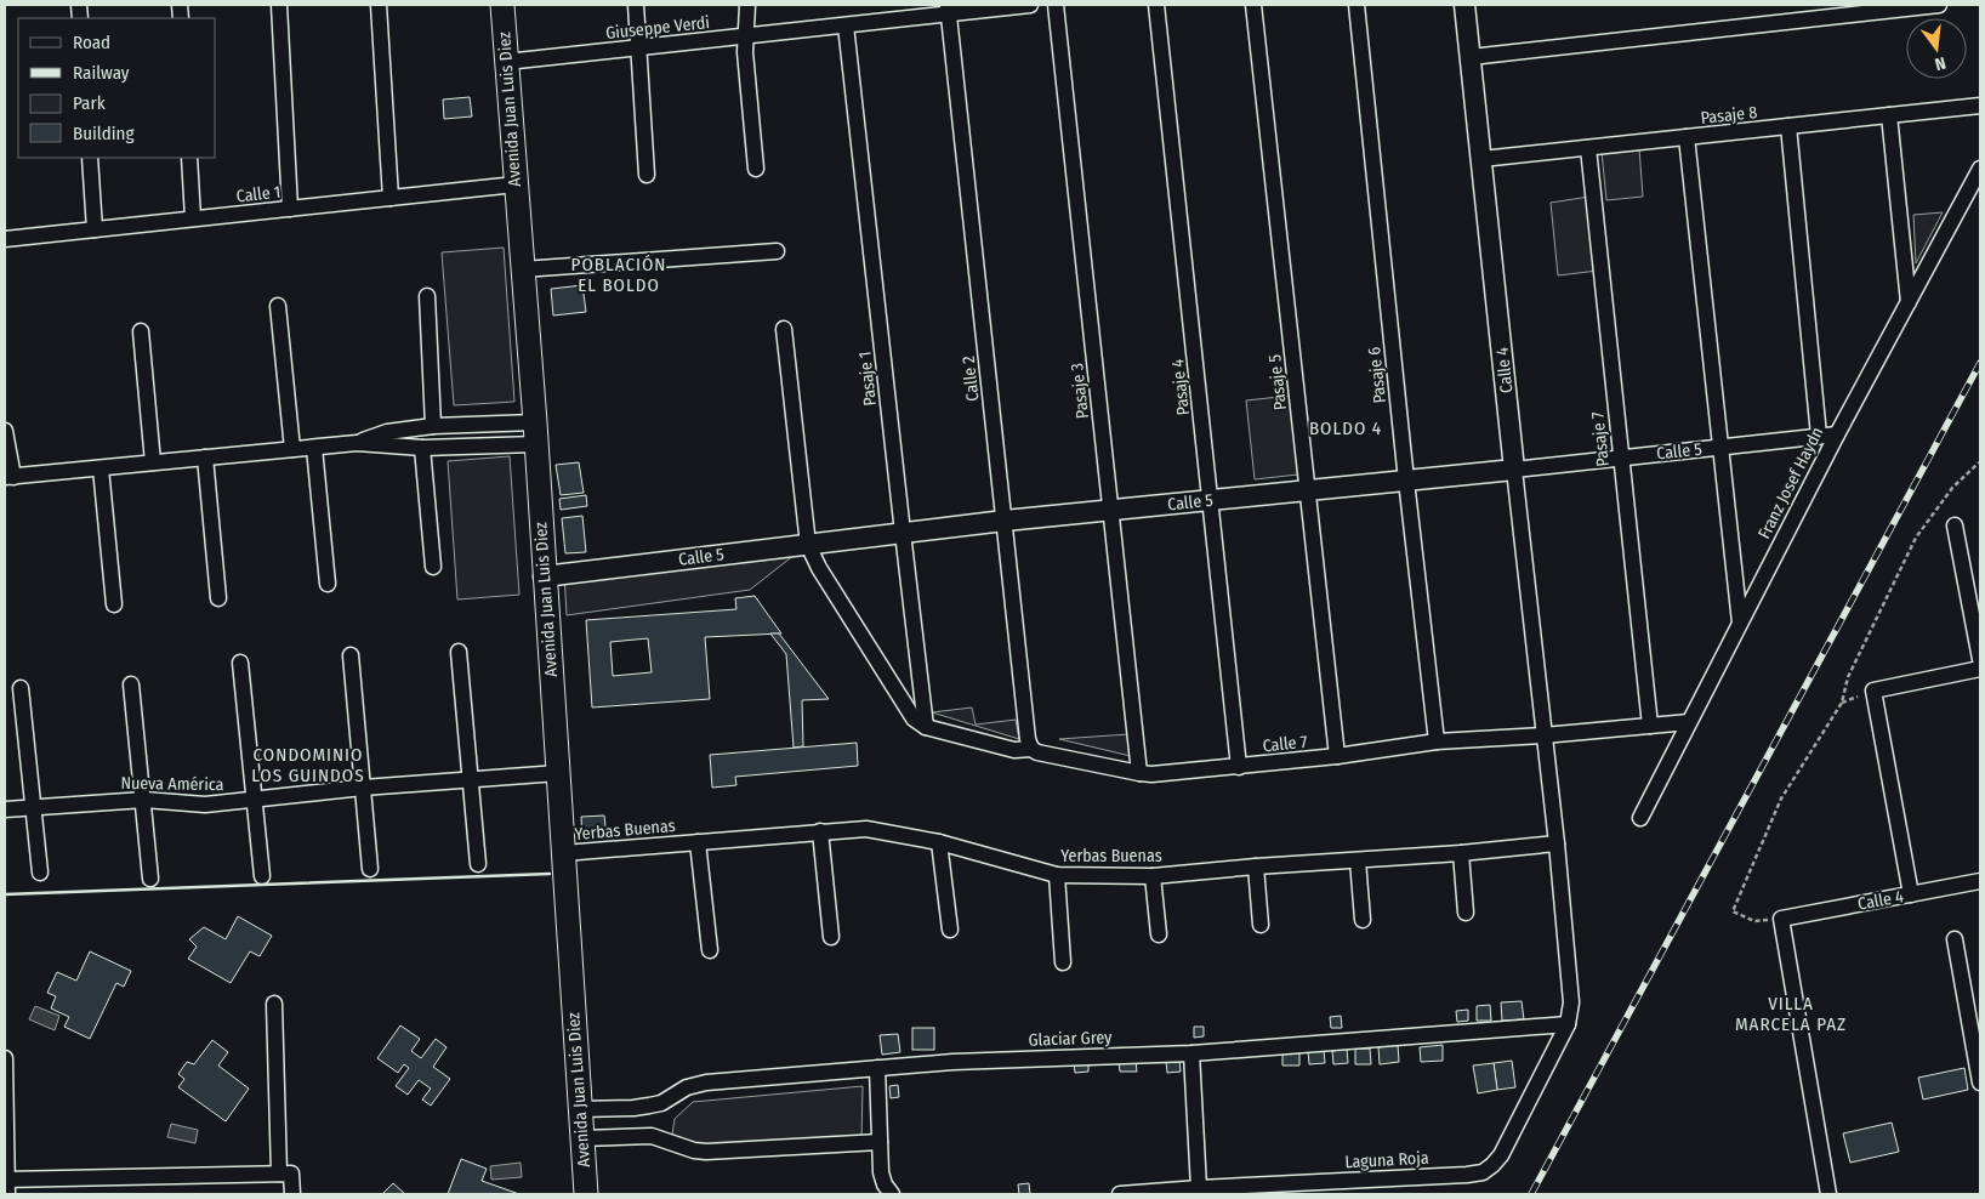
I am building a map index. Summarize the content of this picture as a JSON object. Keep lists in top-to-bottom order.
{
  "streets": {
    "main road": ["Avenida Juan Luis Diez"],
    "street": [
      "Giuseppe Verdi",
      "Pasaje 8",
      "Calle 1",
      "Calle 4",
      "Pasaje 6",
      "Pasaje 1",
      "Calle 2",
      "Pasaje 5",
      "Pasaje 4",
      "Pasaje 3",
      "Pasaje 7",
      "Calle 5",
      "Franz Josef Haydn",
      "Calle 7",
      "Nueva América",
      "Yerbas Buenas",
      "Glaciar Grey",
      "Laguna Roja"
    ]
  },
  "crossings": [
    ["Giuseppe Verdi", "Avenida Juan Luis Diez"],
    ["Giuseppe Verdi", "Pasaje 1"],
    ["Giuseppe Verdi", "Calle 2"],
    ["Avenida Juan Luis Diez", "Calle 1"],
    ["Avenida Juan Luis Diez", "Calle 5"],
    ["Avenida Juan Luis Diez", "Nueva América"],
    ["Avenida Juan Luis Diez", "Yerbas Buenas"],
    ["Avenida Juan Luis Diez", "Glaciar Grey"],
    ["Pasaje 8", "Calle 4"],
    ["Pasaje 8", "Pasaje 7"],
    ["Calle 4", "Calle 5"],
    ["Calle 4", "Calle 7"],
    ["Calle 4", "Yerbas Buenas"],
    ["Calle 4", "Glaciar Grey"],
    ["Calle 4", "Laguna Roja"],
    ["Pasaje 6", "Calle 5"],
    ["Pasaje 6", "Calle 7"],
    ["Pasaje 1", "Calle 5"],
    ["Pasaje 1", "Calle 7"],
    ["Calle 2", "Calle 5"],
    ["Calle 2", "Calle 7"],
    ["Pasaje 5", "Calle 5"],
    ["Pasaje 5", "Calle 7"],
    ["Pasaje 4", "Calle 5"],
    ["Pasaje 4", "Calle 7"],
    ["Pasaje 3", "Calle 5"],
    ["Pasaje 3", "Calle 7"],
    ["Pasaje 7", "Calle 5"],
    ["Pasaje 7", "Calle 7"],
    ["Calle 5", "Franz Josef Haydn"],
    ["Franz Josef Haydn", "Calle 7"],
    ["Glaciar Grey", "Laguna Roja"]
  ],
  "districts": [
    "POBLACIÓN EL BOLDO",
    "BOLDO 4",
    "CONDOMINIO LOS GUINDOS",
    "VILLA MARCELA PAZ"
  ],
  "legend": [
    "Road",
    "Railway",
    "Park",
    "Building"
  ],
  "north": "bottom"
}
